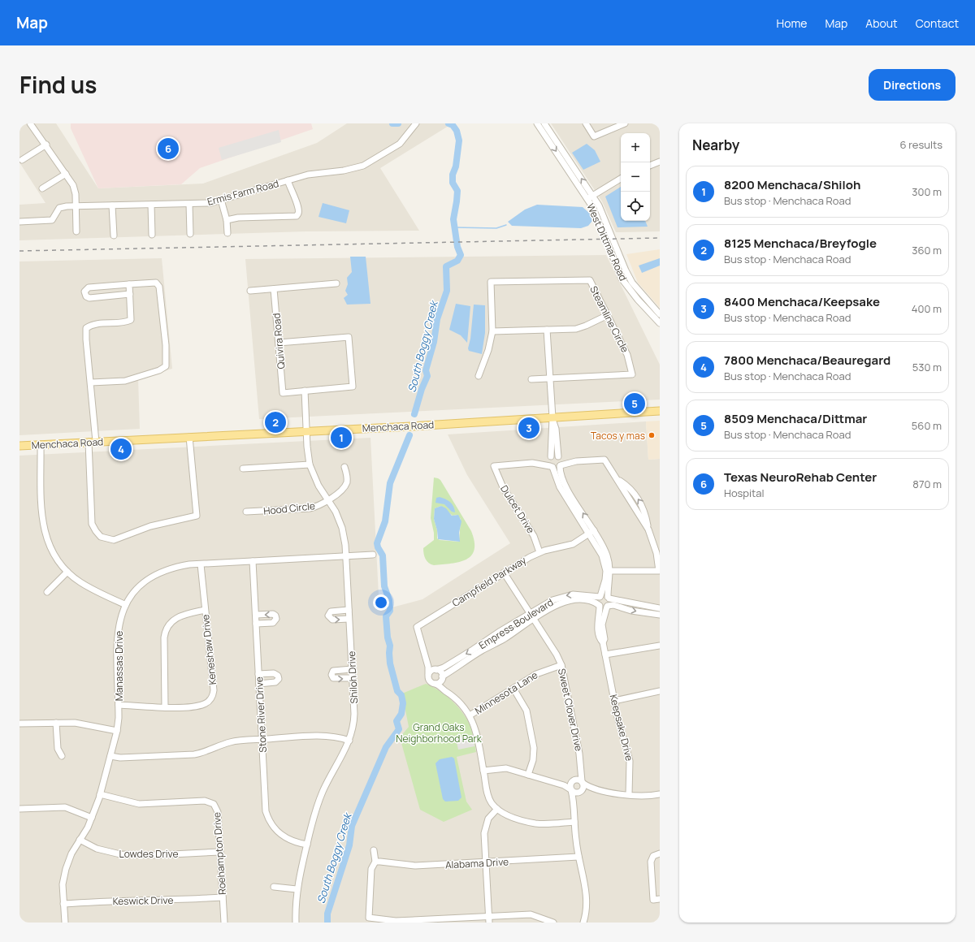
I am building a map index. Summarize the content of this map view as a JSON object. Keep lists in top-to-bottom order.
{
  "streets": {
    "main road": ["Menchaca Road"],
    "street": [
      "Ermis Farm Road",
      "West Dittmar Road",
      "Steamline Circle",
      "Quivira Road",
      "Hood Circle",
      "Dulcet Drive",
      "Campfield Parkway",
      "Empress Boulevard",
      "Keneshaw Drive",
      "Manassas Drive",
      "Shiloh Drive",
      "Minnesota Lane",
      "Sweet Clover Drive",
      "Stone River Drive",
      "Keepsake Drive",
      "Lowdes Drive",
      "Roehampton Drive",
      "Alabama Drive",
      "Keswick Drive"
    ]
  },
  "crossings": [
    ["Quivira Road", "Shiloh Drive"],
    ["Menchaca Road", "Shiloh Drive"],
    ["Hood Circle", "Shiloh Drive"],
    ["Dulcet Drive", "Campfield Parkway"],
    ["Campfield Parkway", "Empress Boulevard"],
    ["Campfield Parkway", "Sweet Clover Drive"],
    ["Empress Boulevard", "Sweet Clover Drive"],
    ["Empress Boulevard", "Keepsake Drive"],
    ["Keneshaw Drive", "Manassas Drive"],
    ["Manassas Drive", "Shiloh Drive"],
    ["Manassas Drive", "Stone River Drive"],
    ["Manassas Drive", "Lowdes Drive"],
    ["Manassas Drive", "Roehampton Drive"],
    ["Manassas Drive", "Keswick Drive"],
    ["Shiloh Drive", "Stone River Drive"],
    ["Minnesota Lane", "Sweet Clover Drive"],
    ["Lowdes Drive", "Roehampton Drive"],
    ["Roehampton Drive", "Keswick Drive"]
  ],
  "water": ["South Boggy Creek"],
  "parks": ["Grand Oaks Neighborhood Park"],
  "places": ["Tacos y mas"],
  "page": {
    "header": "Map",
    "nav": [
      "Home",
      "Map",
      "About",
      "Contact"
    ],
    "title": "Find us",
    "buttons": "Directions",
    "heading": ["Nearby", "6 results"],
    "map_buttons": ["+", "−"],
    "pins": [
      "6",
      "5",
      "2",
      "3",
      "1",
      "4"
    ],
    "list": [
      {
        "mark": "1",
        "name": "8200 Menchaca/Shiloh",
        "note": "Bus stop · Menchaca Road",
        "value": "300 m"
      },
      {
        "mark": "2",
        "name": "8125 Menchaca/Breyfogle",
        "note": "Bus stop · Menchaca Road",
        "value": "360 m"
      },
      {
        "mark": "3",
        "name": "8400 Menchaca/Keepsake",
        "note": "Bus stop · Menchaca Road",
        "value": "400 m"
      },
      {
        "mark": "4",
        "name": "7800 Menchaca/Beauregard",
        "note": "Bus stop · Menchaca Road",
        "value": "530 m"
      },
      {
        "mark": "5",
        "name": "8509 Menchaca/Dittmar",
        "note": "Bus stop · Menchaca Road",
        "value": "560 m"
      },
      {
        "mark": "6",
        "name": "Texas NeuroRehab Center",
        "note": "Hospital",
        "value": "870 m"
      }
    ]
  }
}
